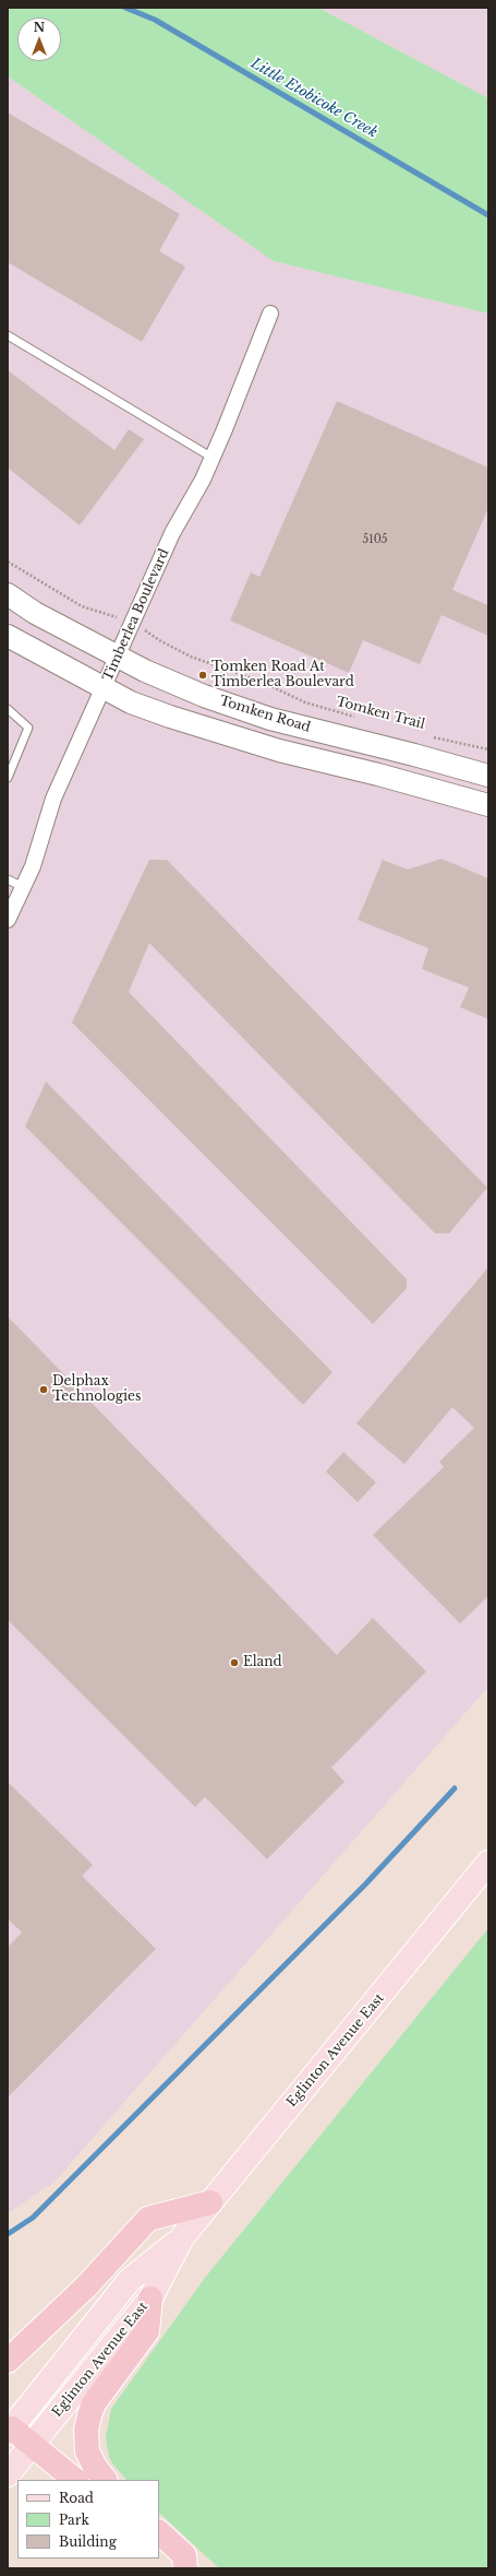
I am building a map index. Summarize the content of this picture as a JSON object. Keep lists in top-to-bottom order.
{
  "streets": {
    "main road": ["Tomken Road", "Eglinton Avenue East"],
    "street": ["Timberlea Boulevard"],
    "path": ["Tomken Trail"]
  },
  "crossings": [
    ["Timberlea Boulevard", "Tomken Road"]
  ],
  "water": ["Little Etobicoke Creek"],
  "places": ["Tomken Road At Timberlea Boulevard", "Delphax Technologies", "Eland"],
  "house_numbers": ["5105"],
  "legend": ["Road", "Park", "Building"],
  "north": "top"
}
